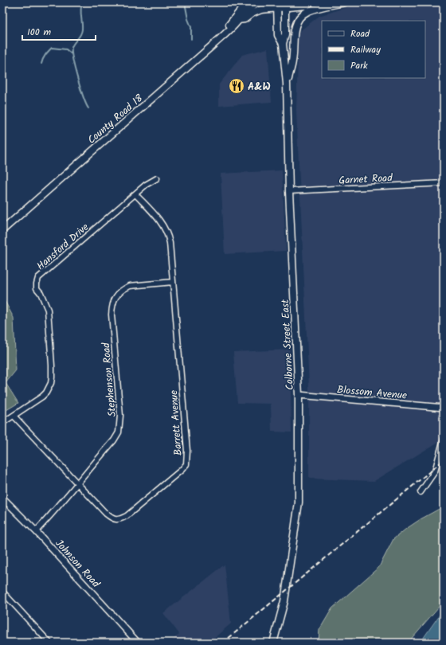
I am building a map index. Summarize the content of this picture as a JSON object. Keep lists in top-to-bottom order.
{
  "streets": {
    "main road": ["County Road 18", "Colborne Street East"],
    "street": [
      "Garnet Road",
      "Hansford Drive",
      "Stephenson Road",
      "Blossom Avenue",
      "Barrett Avenue",
      "Johnson Road"
    ]
  },
  "crossings": [
    ["County Road 18", "Colborne Street East"],
    ["Garnet Road", "Colborne Street East"],
    ["Hansford Drive", "Barrett Avenue"],
    ["Colborne Street East", "Blossom Avenue"],
    ["Stephenson Road", "Barrett Avenue"],
    ["Stephenson Road", "Johnson Road"]
  ],
  "places": {
    "restaurant": ["A&W"]
  },
  "legend": ["Road", "Railway", "Park"],
  "scale_bar": "100 m"
}
